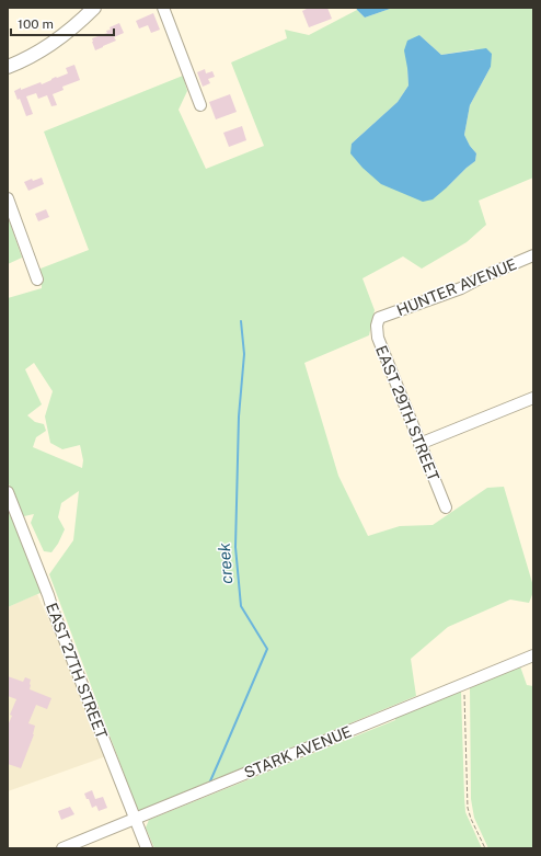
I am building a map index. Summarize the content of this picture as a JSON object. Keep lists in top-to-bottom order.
{
  "streets": {
    "street": [
      "HUNTER AVENUE",
      "EAST 29TH STREET",
      "EAST 27TH STREET",
      "STARK AVENUE"
    ]
  },
  "crossings": [
    ["HUNTER AVENUE", "EAST 29TH STREET"],
    ["EAST 27TH STREET", "STARK AVENUE"]
  ],
  "water": ["creek"],
  "scale_bar": "100 m"
}
